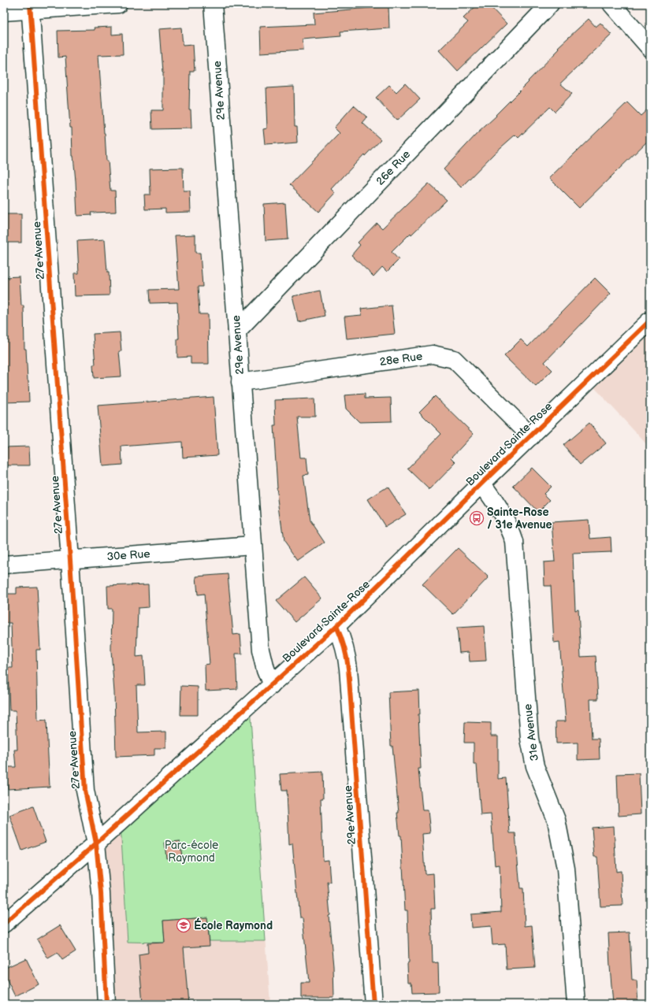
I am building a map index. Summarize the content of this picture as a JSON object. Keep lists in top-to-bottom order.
{
  "streets": {
    "street": [
      "29e Avenue",
      "26e Rue",
      "27e Avenue",
      "28e Rue",
      "Boulevard Sainte-Rose",
      "30e Rue",
      "31e Avenue"
    ]
  },
  "crossings": [
    ["29e Avenue", "26e Rue"],
    ["29e Avenue", "28e Rue"],
    ["29e Avenue", "Boulevard Sainte-Rose"],
    ["29e Avenue", "30e Rue"],
    ["27e Avenue", "Boulevard Sainte-Rose"],
    ["27e Avenue", "30e Rue"],
    ["28e Rue", "Boulevard Sainte-Rose"],
    ["Boulevard Sainte-Rose", "31e Avenue"]
  ],
  "parks": ["Parc-école Raymond"],
  "places": {
    "bus stop": ["Sainte-Rose / 31e Avenue"],
    "school or university": ["École Raymond"]
  }
}
